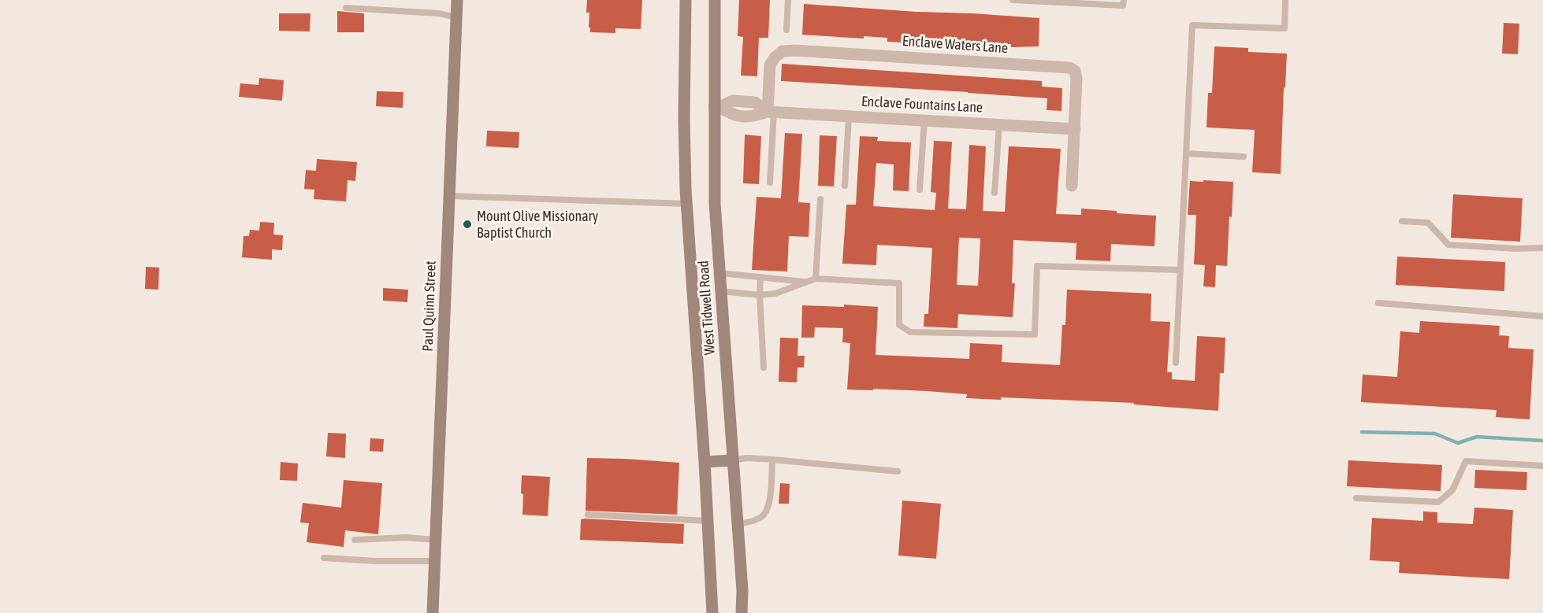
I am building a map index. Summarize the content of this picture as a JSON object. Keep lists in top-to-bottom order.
{
  "streets": {
    "main road": ["Paul Quinn Street", "West Tidwell Road"],
    "street": ["Enclave Waters Lane", "Enclave Fountains Lane"]
  },
  "crossings": [
    ["Enclave Waters Lane", "Enclave Fountains Lane"]
  ],
  "places": ["Mount Olive Missionary Baptist Church"]
}
